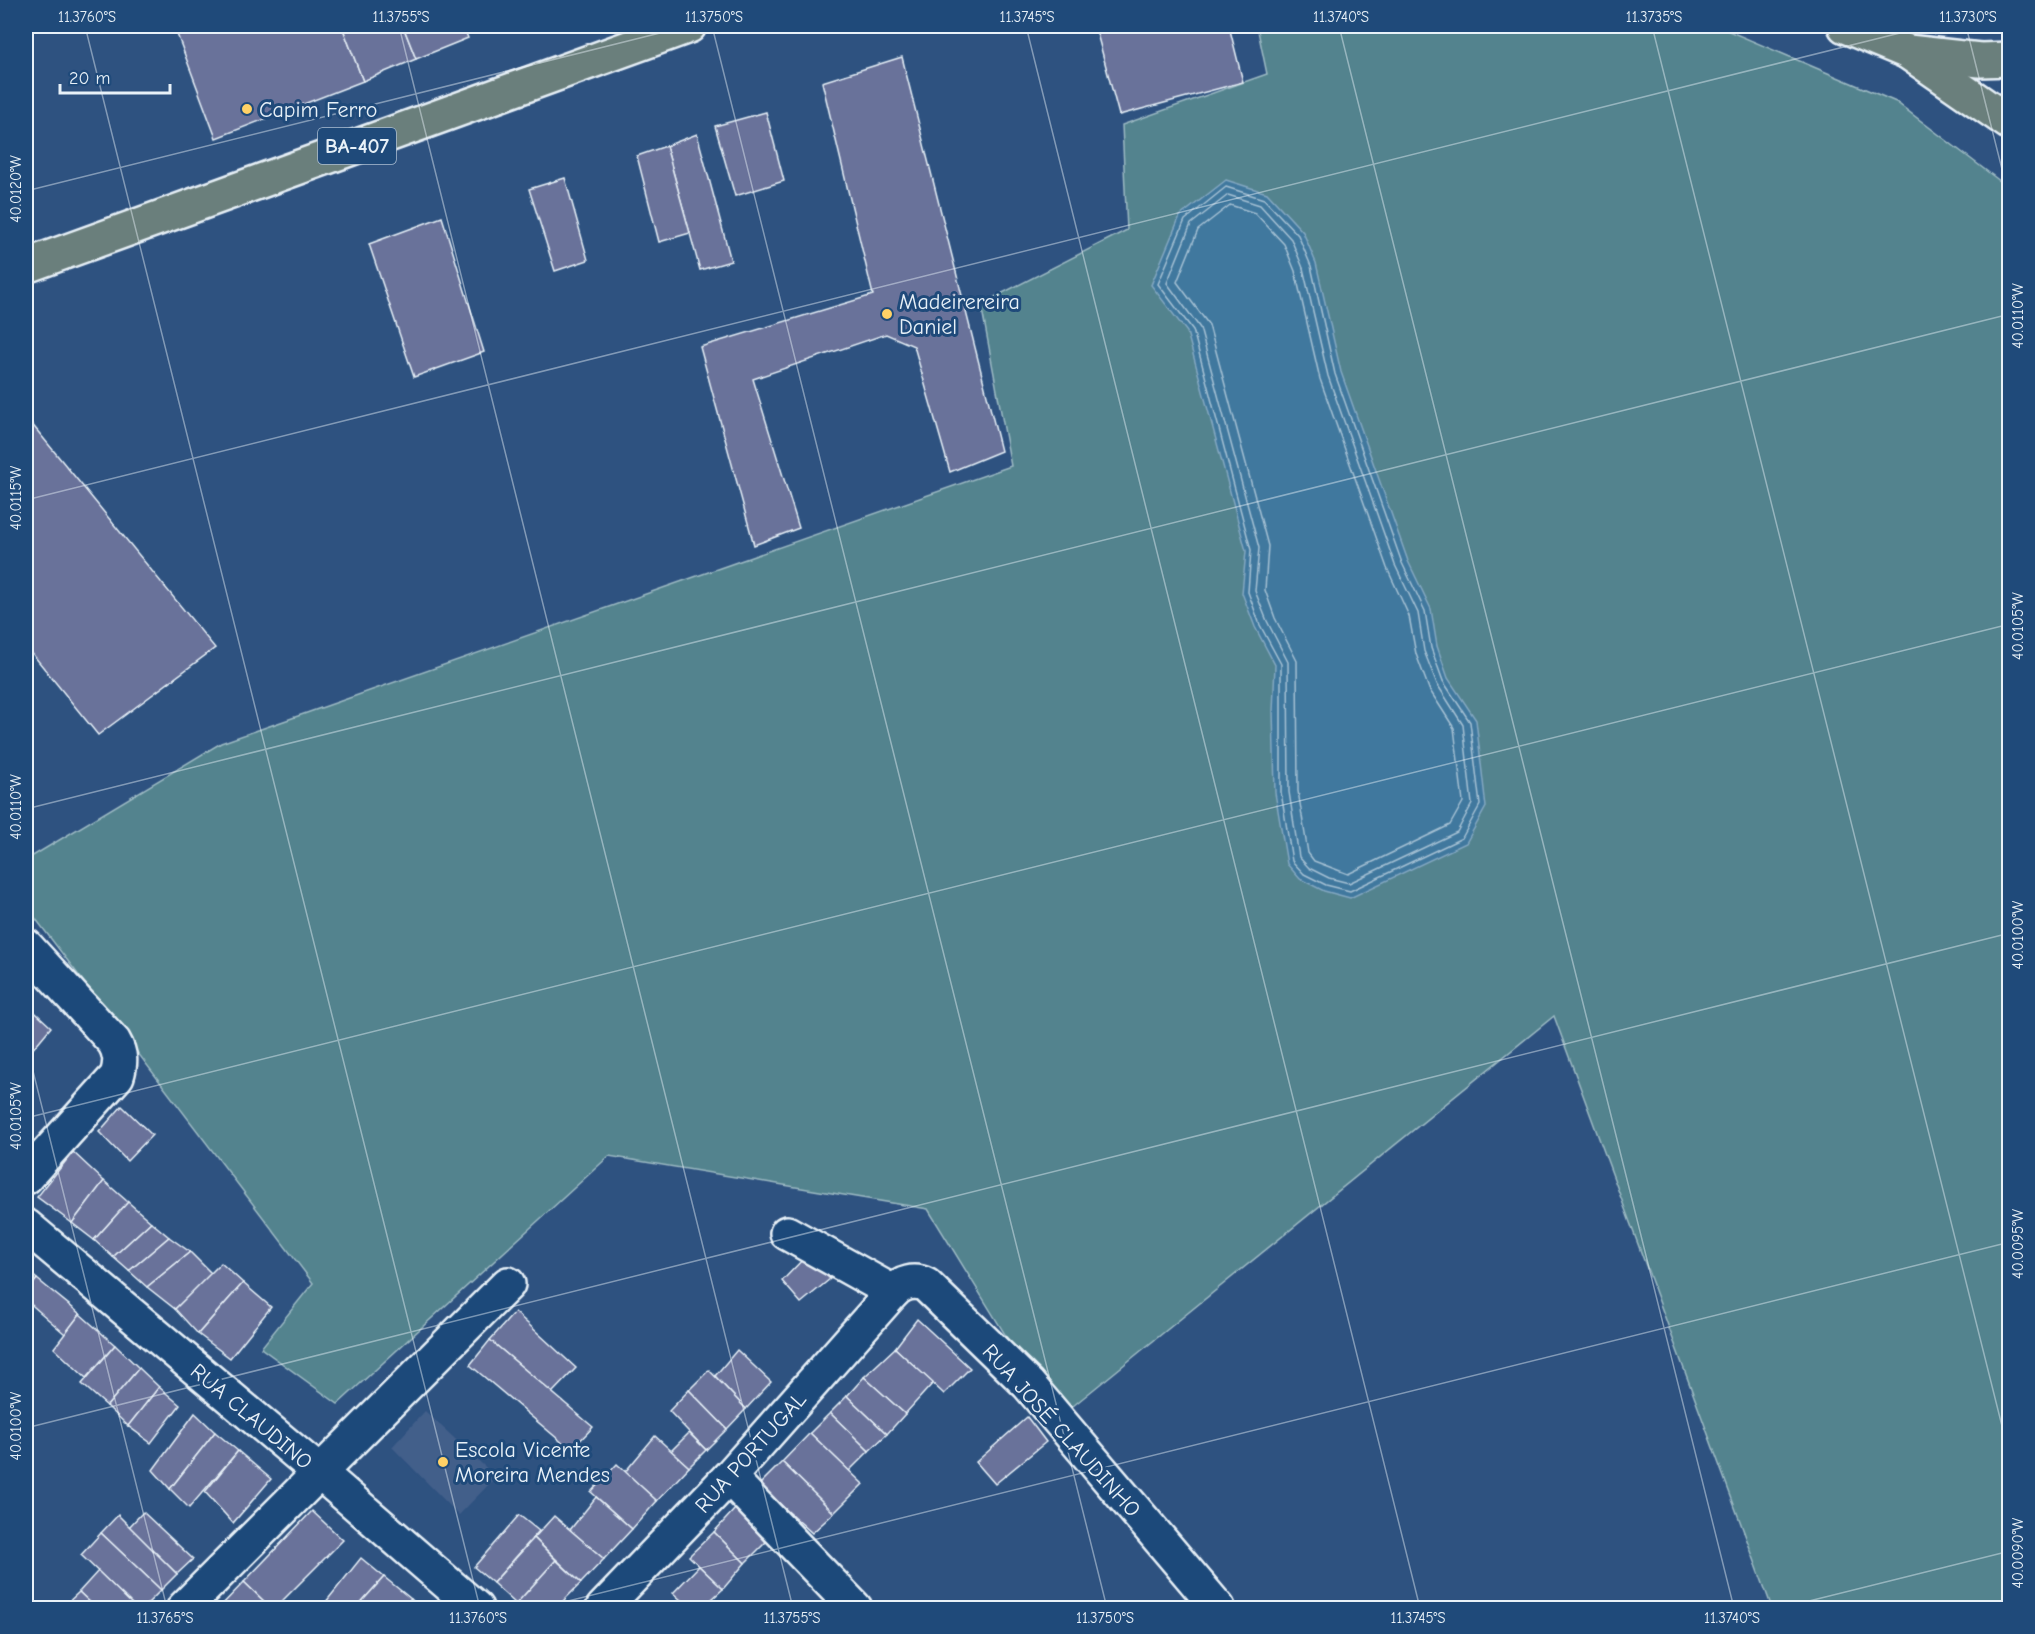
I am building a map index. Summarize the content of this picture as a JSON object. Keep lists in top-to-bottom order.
{
  "streets": {
    "main road": ["BA-407"],
    "street": ["RUA CLAUDINO", "RUA JOSÉ CLAUDINHO", "RUA PORTUGAL"]
  },
  "crossings": [
    ["RUA JOSÉ CLAUDINHO", "RUA PORTUGAL"]
  ],
  "places": ["Capim Ferro", "Madeirereira Daniel", "Escola Vicente Moreira Mendes"],
  "scale_bar": "20 m",
  "coordinates": [
    "11.3760°S",
    "11.3755°S",
    "11.3750°S",
    "11.3745°S",
    "11.3740°S",
    "11.3735°S",
    "11.3730°S",
    "40.0120°W",
    "40.0110°W",
    "40.0115°W",
    "40.0105°W",
    "40.0100°W",
    "40.0095°W",
    "40.0090°W",
    "11.3765°S"
  ]
}
